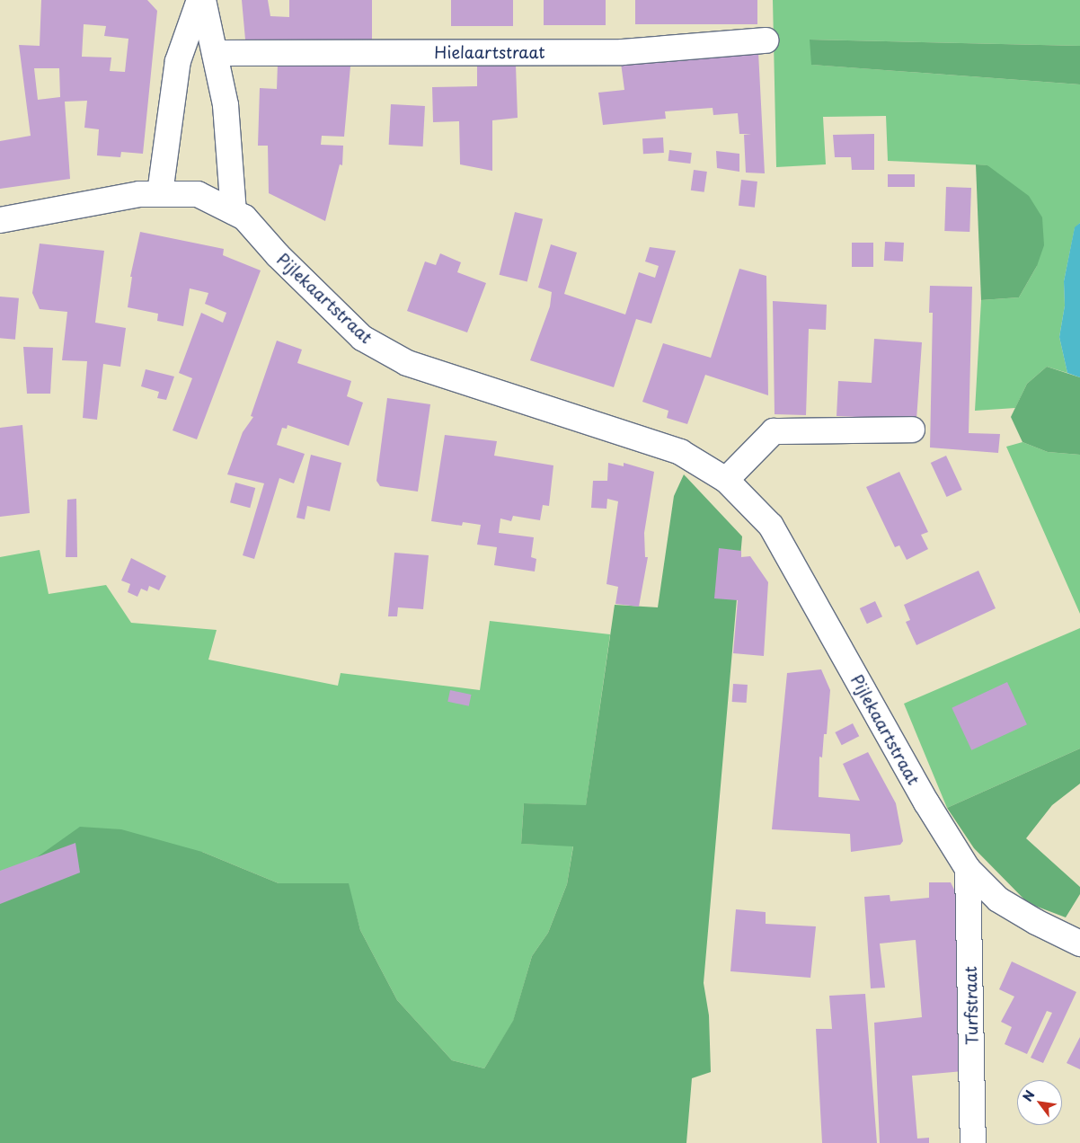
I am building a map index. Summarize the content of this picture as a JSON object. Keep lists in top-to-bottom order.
{
  "streets": {
    "street": ["Hielaartstraat", "Pijlekaartstraat", "Turfstraat"]
  },
  "crossings": [
    ["Pijlekaartstraat", "Turfstraat"]
  ],
  "north": "top left"
}
